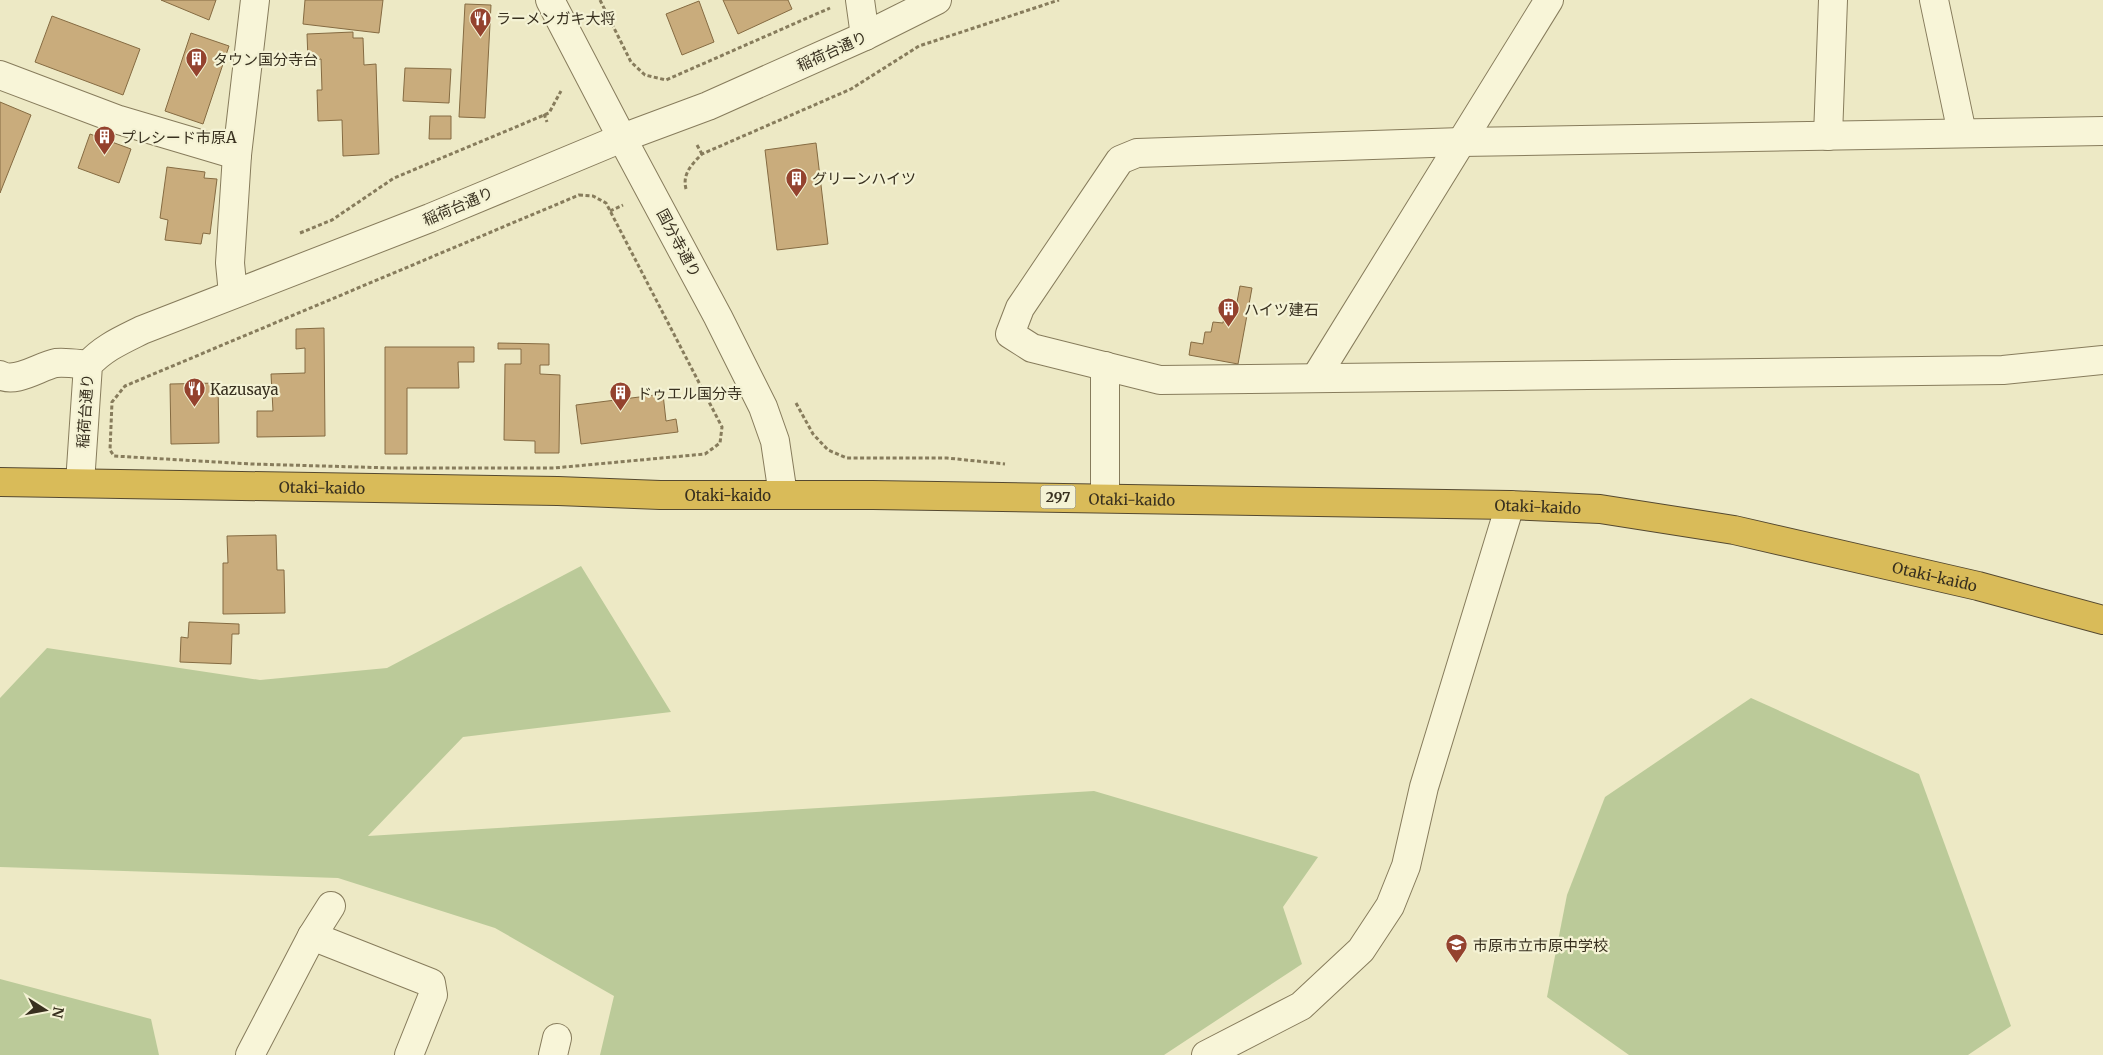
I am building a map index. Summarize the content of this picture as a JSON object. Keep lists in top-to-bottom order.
{
  "streets": {
    "highway": ["Otaki-kaido", "297"],
    "street": ["稲荷台通り", "国分寺通り"]
  },
  "crossings": [
    ["稲荷台通り", "国分寺通り"],
    ["稲荷台通り", "Otaki-kaido"],
    ["国分寺通り", "Otaki-kaido"]
  ],
  "places": {
    "restaurant": ["ラーメンガキ大将", "Kazusaya"],
    "building": [
      "タウン国分寺台",
      "プレシード市原A",
      "グリーンハイツ",
      "ハイツ建石",
      "ドゥエル国分寺"
    ],
    "school or university": ["市原市立市原中学校"]
  },
  "north": "right"
}
